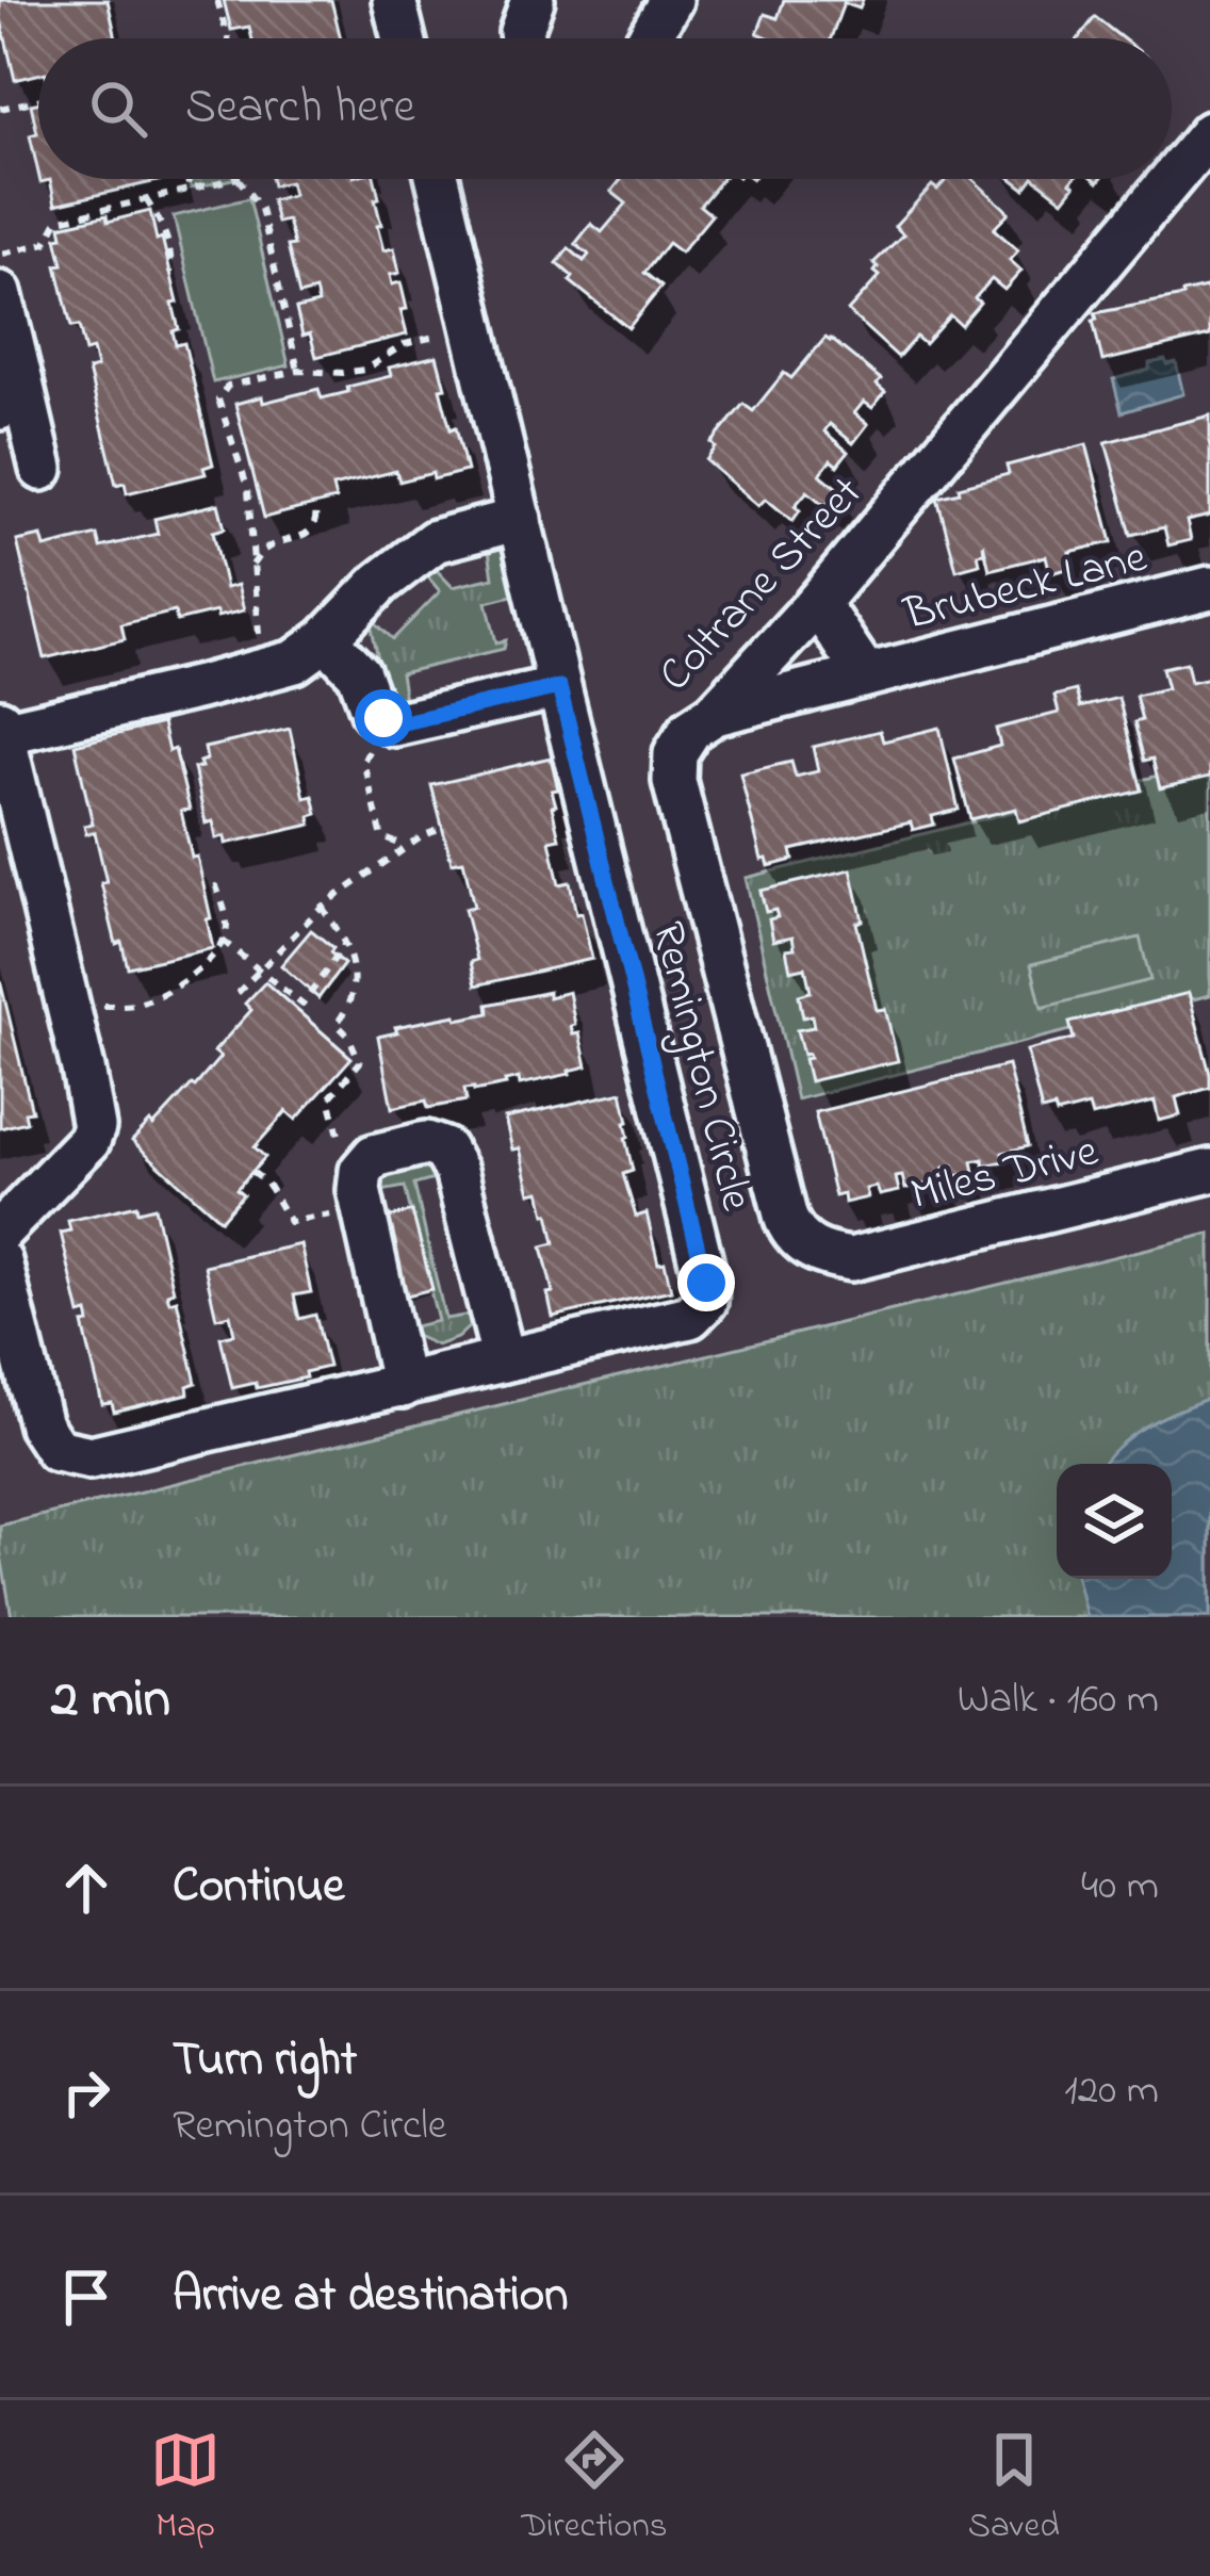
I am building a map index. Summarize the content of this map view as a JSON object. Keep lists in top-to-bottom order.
{
  "streets": {
    "lane": [
      "Coltrane Street",
      "Brubeck Lane",
      "Remington Circle",
      "Miles Drive"
    ]
  },
  "crossings": [
    ["Coltrane Street", "Brubeck Lane"],
    ["Coltrane Street", "Miles Drive"]
  ],
  "page": {
    "search": "Search here",
    "heading": ["2 min", "Walk · 160 m"],
    "list": [
      ["Continue", "40 m"],
      ["Turn right", "Remington Circle", "120 m"],
      "Arrive at destination"
    ],
    "nav": ["Map", "Directions", "Saved"]
  }
}
